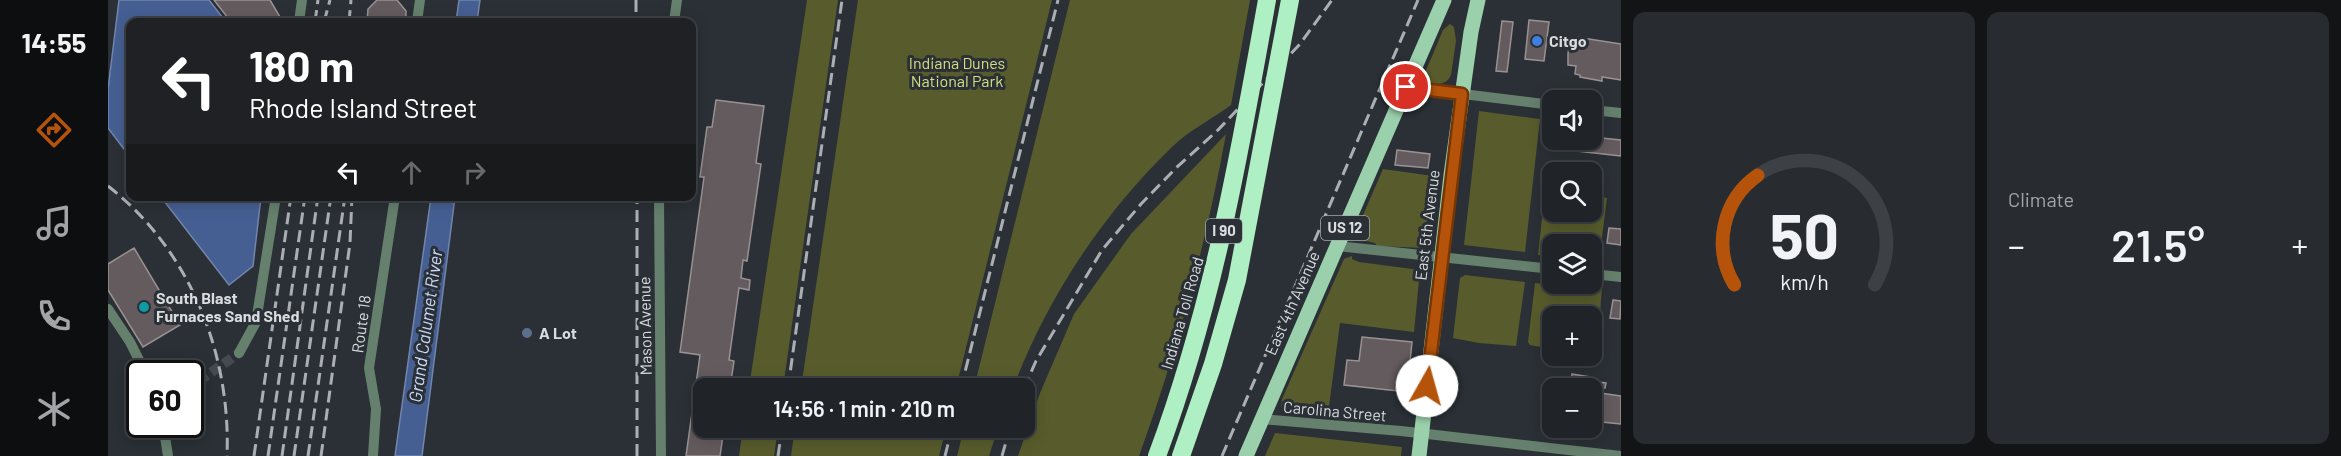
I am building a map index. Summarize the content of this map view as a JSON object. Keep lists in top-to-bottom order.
{
  "streets": {
    "highway": ["I 90", "Indiana Toll Road"],
    "main road": ["East 5th Avenue", "US 12", "East 4th Avenue"],
    "street": ["Route 18", "Mason Avenue", "Carolina Street"]
  },
  "crossings": [
    ["East 5th Avenue", "Carolina Street"],
    ["East 4th Avenue", "Carolina Street"]
  ],
  "water": ["Grand Calumet River"],
  "parks": ["Indiana Dunes National Park"],
  "places": ["Citgo", "South Blast Furnaces Sand Shed", "A Lot"],
  "page": {
    "tabs": "14:55",
    "tile": "Climate",
    "turn": ["180 m", "Rhode Island Street"],
    "map_buttons": ["+", "−"],
    "heat": ["−", "21.5°", "+"],
    "limit": "60",
    "trip": "14:56 · 1 min · 210 m",
    "gauge": ["50", "km/h"]
  }
}
